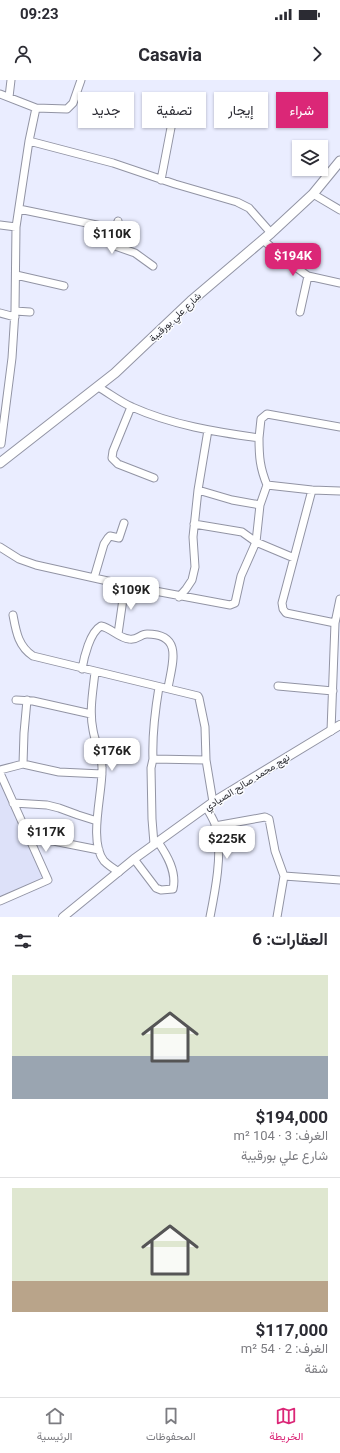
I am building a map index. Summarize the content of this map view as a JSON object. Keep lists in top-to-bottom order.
{
  "streets": {
    "main road": ["شارع علي بورقيبة"],
    "street": ["نهج محمد صالح الصيادي"]
  },
  "page": {
    "status": "09:23",
    "header": "Casavia",
    "chip": [
      "شراء",
      "إيجار",
      "تصفية",
      "جديد"
    ],
    "price": [
      "$110K",
      "$194K",
      "$109K",
      "$176K",
      "$117K",
      "$225K"
    ],
    "heading": "العقارات: 6",
    "list": [
      {
        "name": "$194,000",
        "note": "الغرف: 3 · 104 m² · شارع علي بورقيبة"
      },
      {
        "name": "$117,000",
        "note": "الغرف: 2 · 54 m² · شقة"
      }
    ],
    "tabs": ["الخريطة", "المحفوظات", "الرئيسية"]
  }
}
